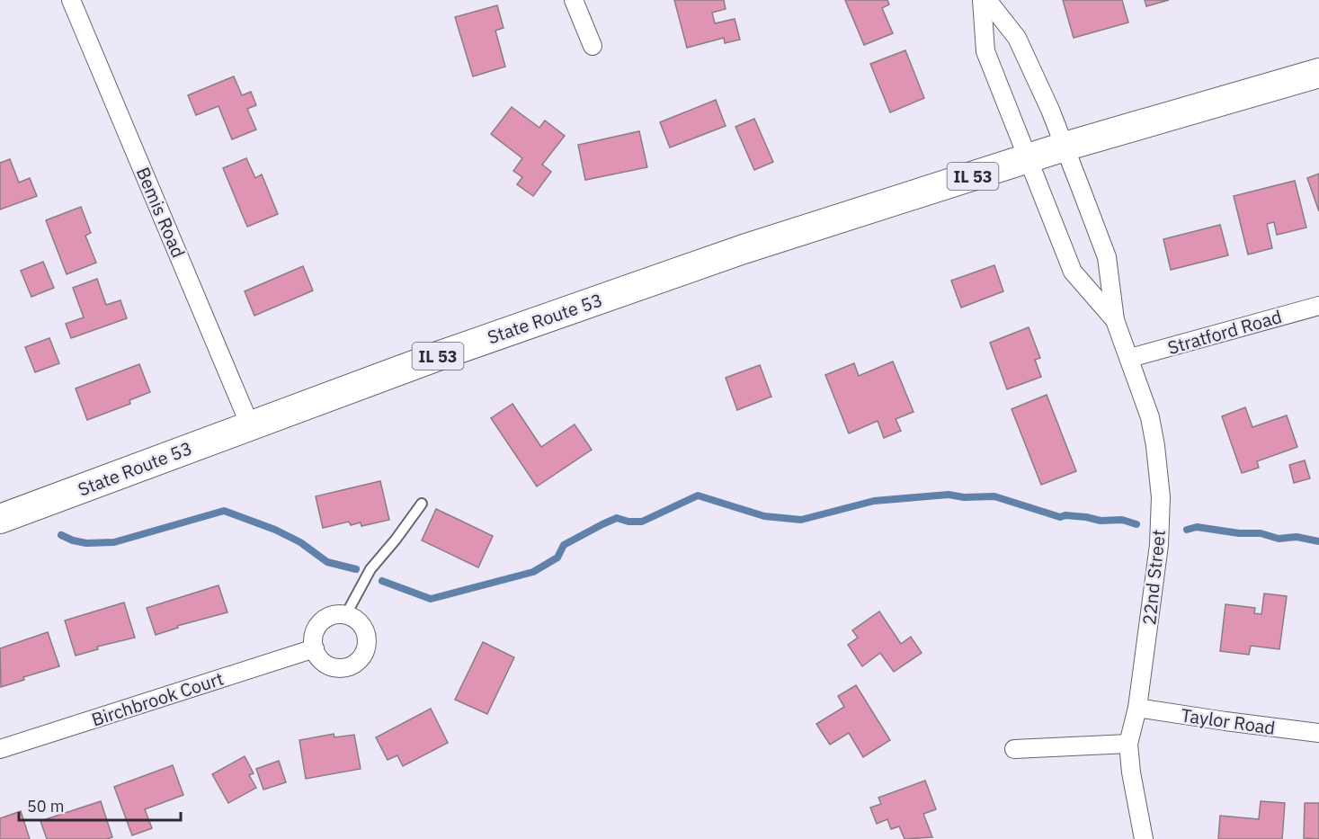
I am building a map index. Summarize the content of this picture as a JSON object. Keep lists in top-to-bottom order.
{
  "streets": {
    "main road": ["IL 53", "State Route 53"],
    "street": [
      "Bemis Road",
      "Stratford Road",
      "22nd Street",
      "Birchbrook Court",
      "Taylor Road"
    ]
  },
  "crossings": [
    ["IL 53", "State Route 53"],
    ["IL 53", "22nd Street"],
    ["Bemis Road", "State Route 53"],
    ["State Route 53", "22nd Street"],
    ["Stratford Road", "22nd Street"],
    ["22nd Street", "Taylor Road"]
  ],
  "scale_bar": "50 m"
}
